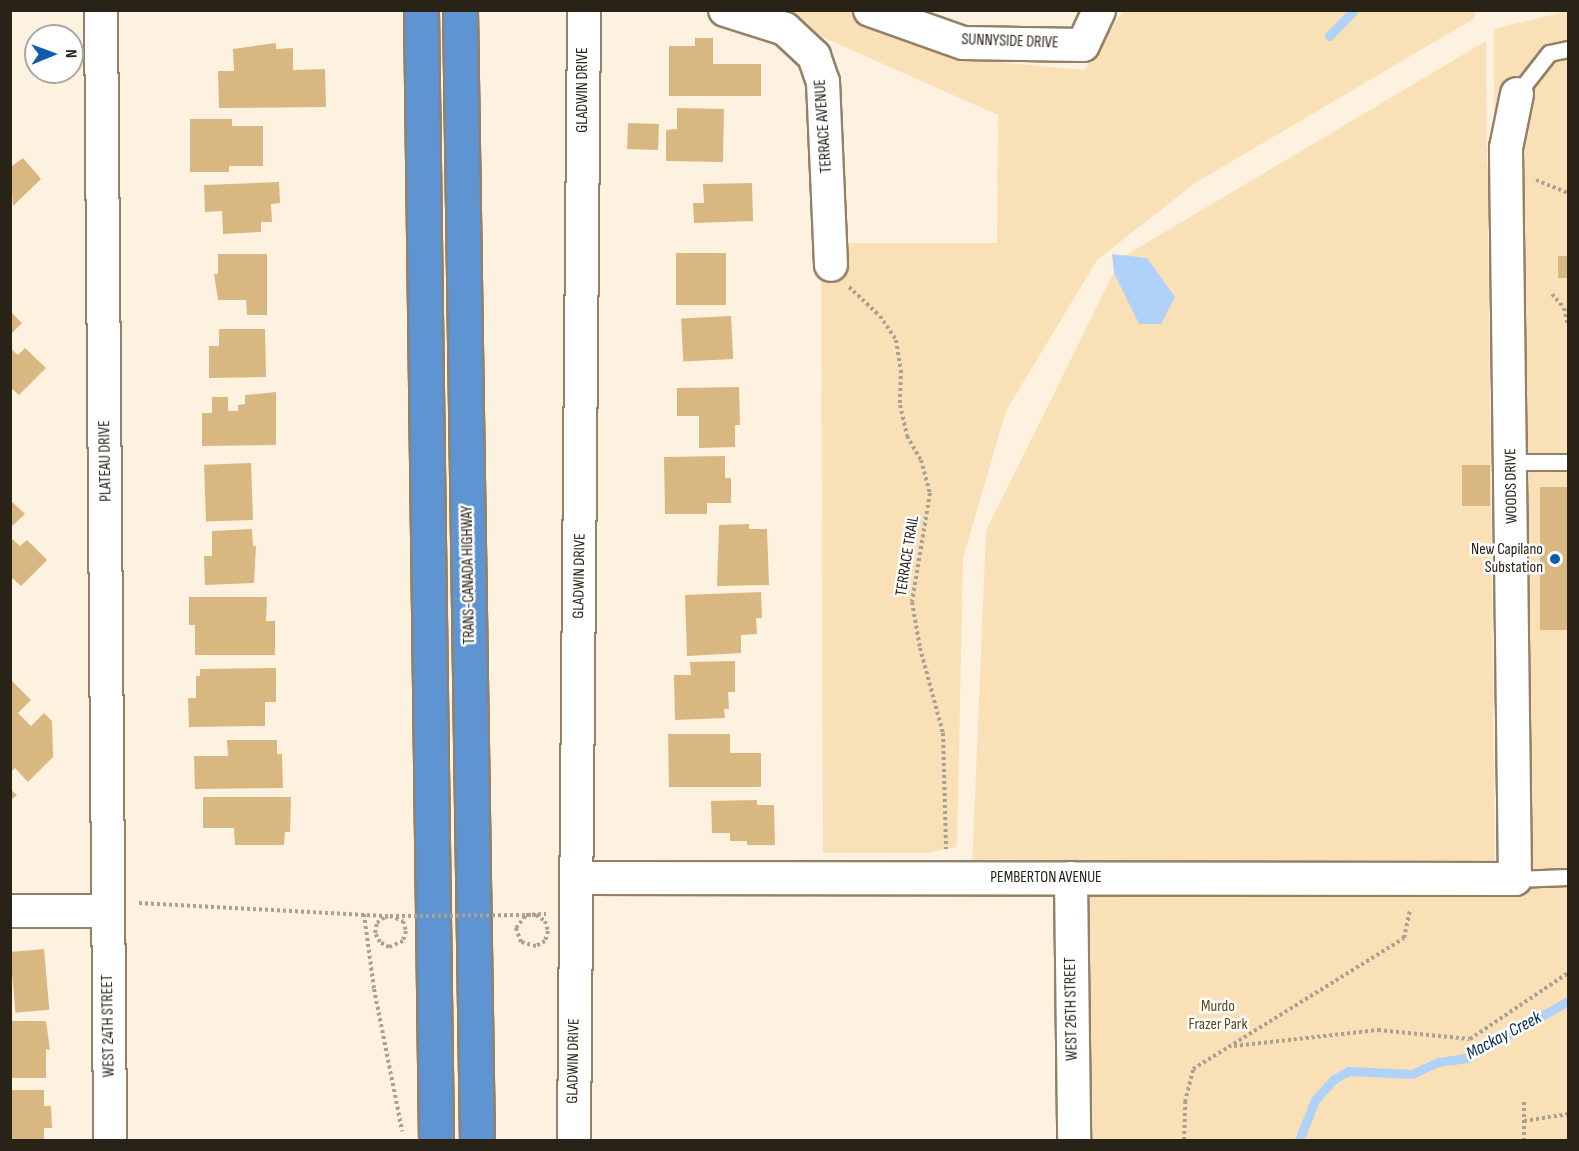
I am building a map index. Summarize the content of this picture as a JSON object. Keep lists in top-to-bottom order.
{
  "streets": {
    "highway": ["TRANS-CANADA HIGHWAY"],
    "street": [
      "SUNNYSIDE DRIVE",
      "GLADWIN DRIVE",
      "TERRACE AVENUE",
      "PLATEAU DRIVE",
      "WOODS DRIVE",
      "PEMBERTON AVENUE",
      "WEST 26TH STREET",
      "WEST 24TH STREET"
    ],
    "path": ["TERRACE TRAIL"]
  },
  "crossings": [
    ["GLADWIN DRIVE", "PEMBERTON AVENUE"],
    ["TERRACE AVENUE", "TERRACE TRAIL"],
    ["PLATEAU DRIVE", "WEST 24TH STREET"],
    ["WOODS DRIVE", "PEMBERTON AVENUE"],
    ["TERRACE TRAIL", "PEMBERTON AVENUE"],
    ["PEMBERTON AVENUE", "WEST 26TH STREET"]
  ],
  "water": ["Mackay Creek"],
  "parks": ["Murdo Frazer Park"],
  "places": ["New Capilano Substation"],
  "north": "right"
}
